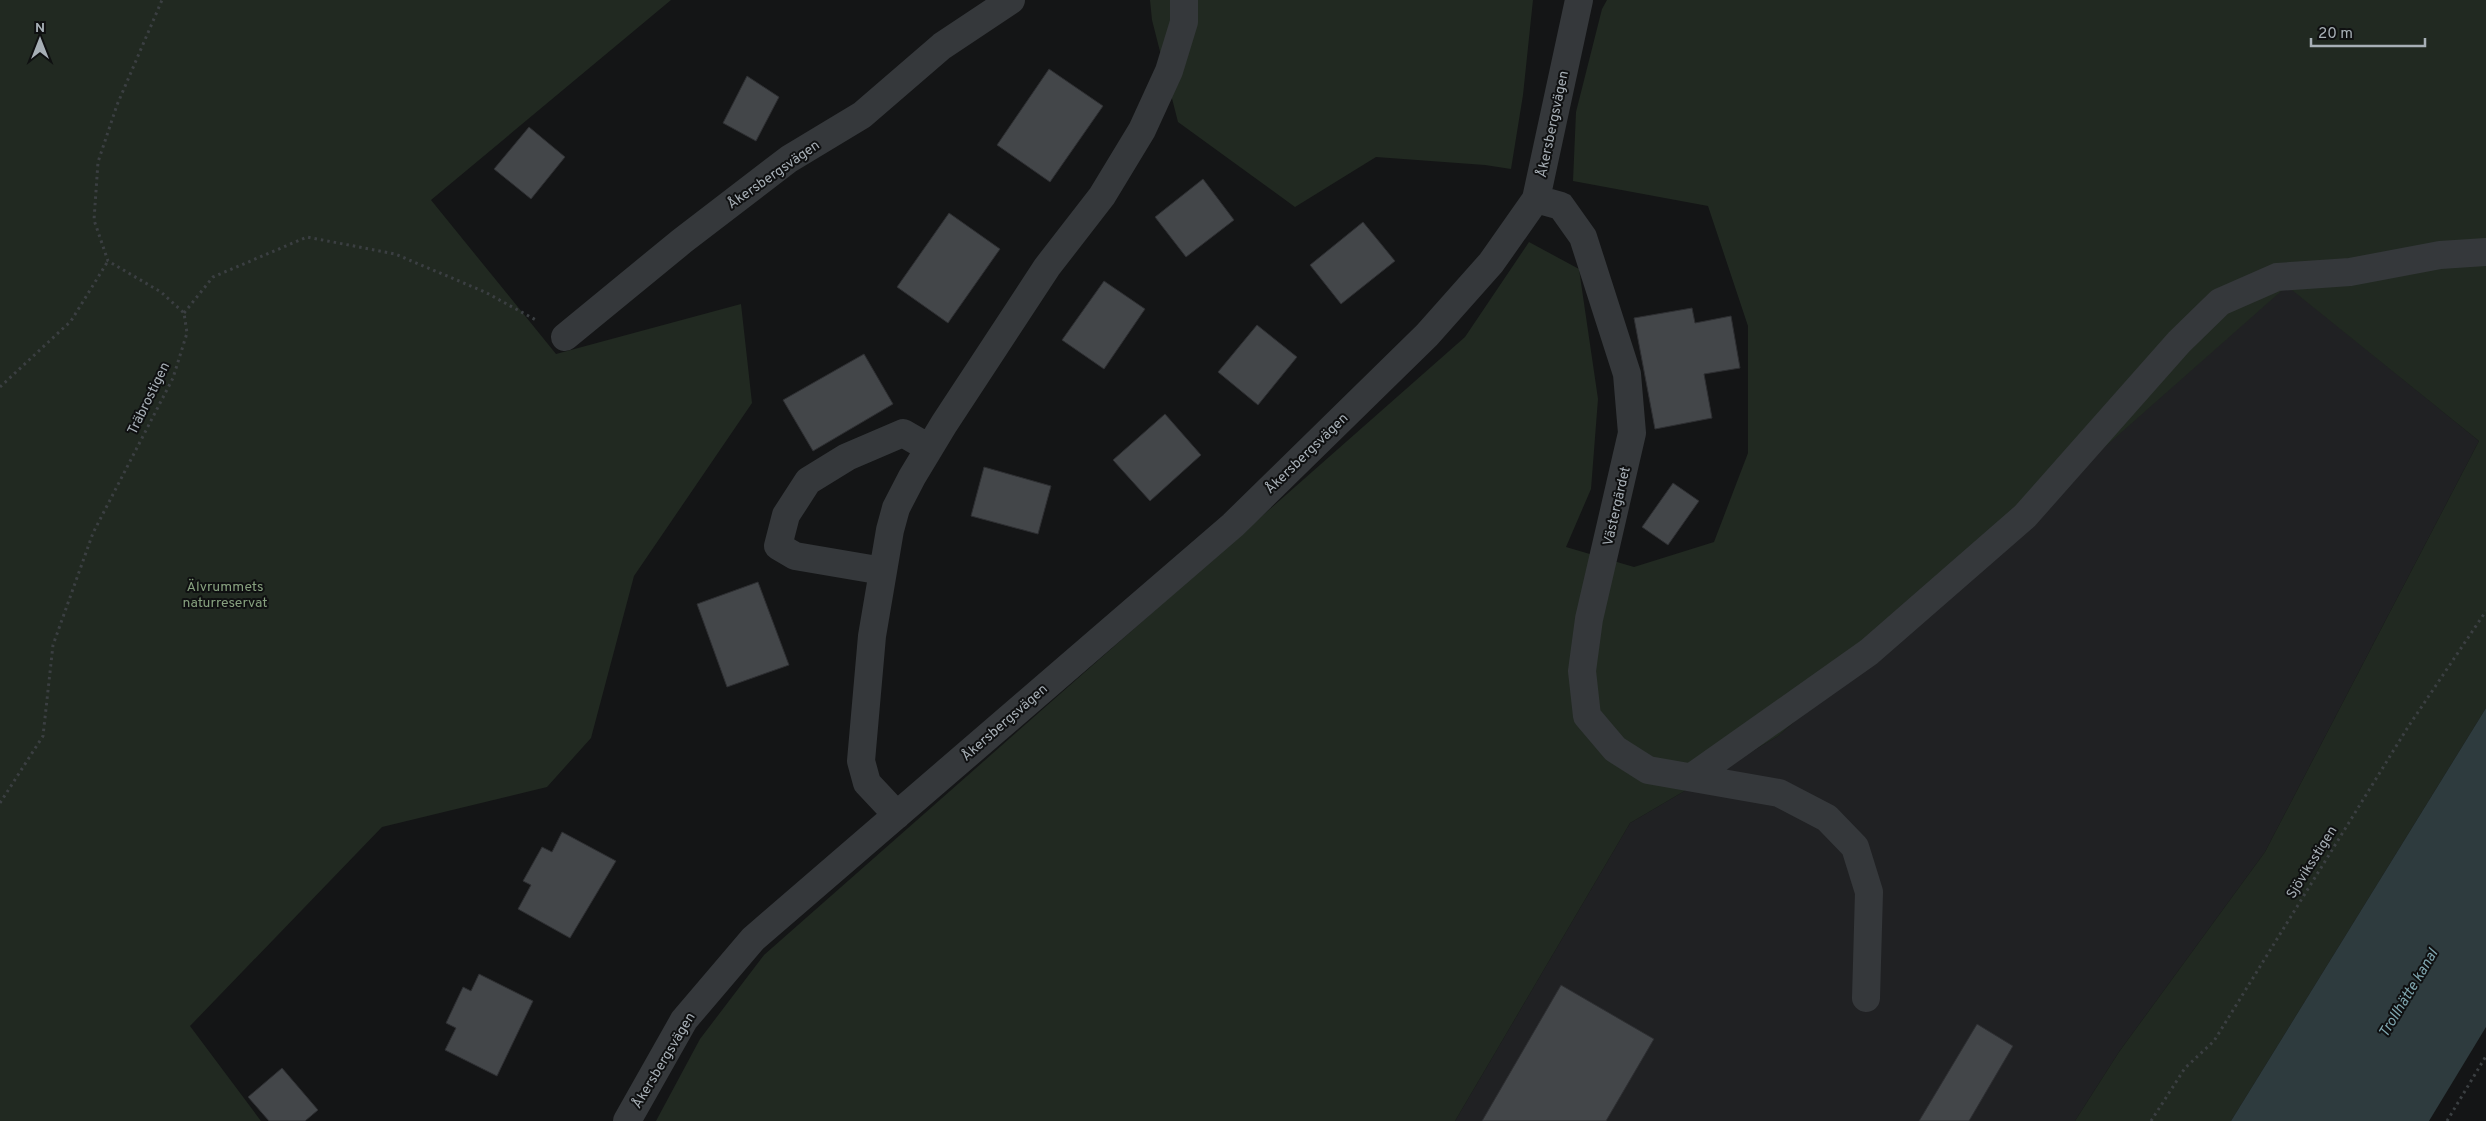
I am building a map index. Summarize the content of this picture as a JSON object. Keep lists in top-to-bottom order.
{
  "streets": {
    "street": ["Åkersbergsvägen", "Västergärdet"],
    "path": ["Träbrostigen", "Sjöviksstigen"]
  },
  "crossings": [
    ["Åkersbergsvägen", "Västergärdet"]
  ],
  "water": ["Trollhätte kanal"],
  "parks": ["Älvrummets naturreservat"],
  "scale_bar": "20 m",
  "north": "top"
}
